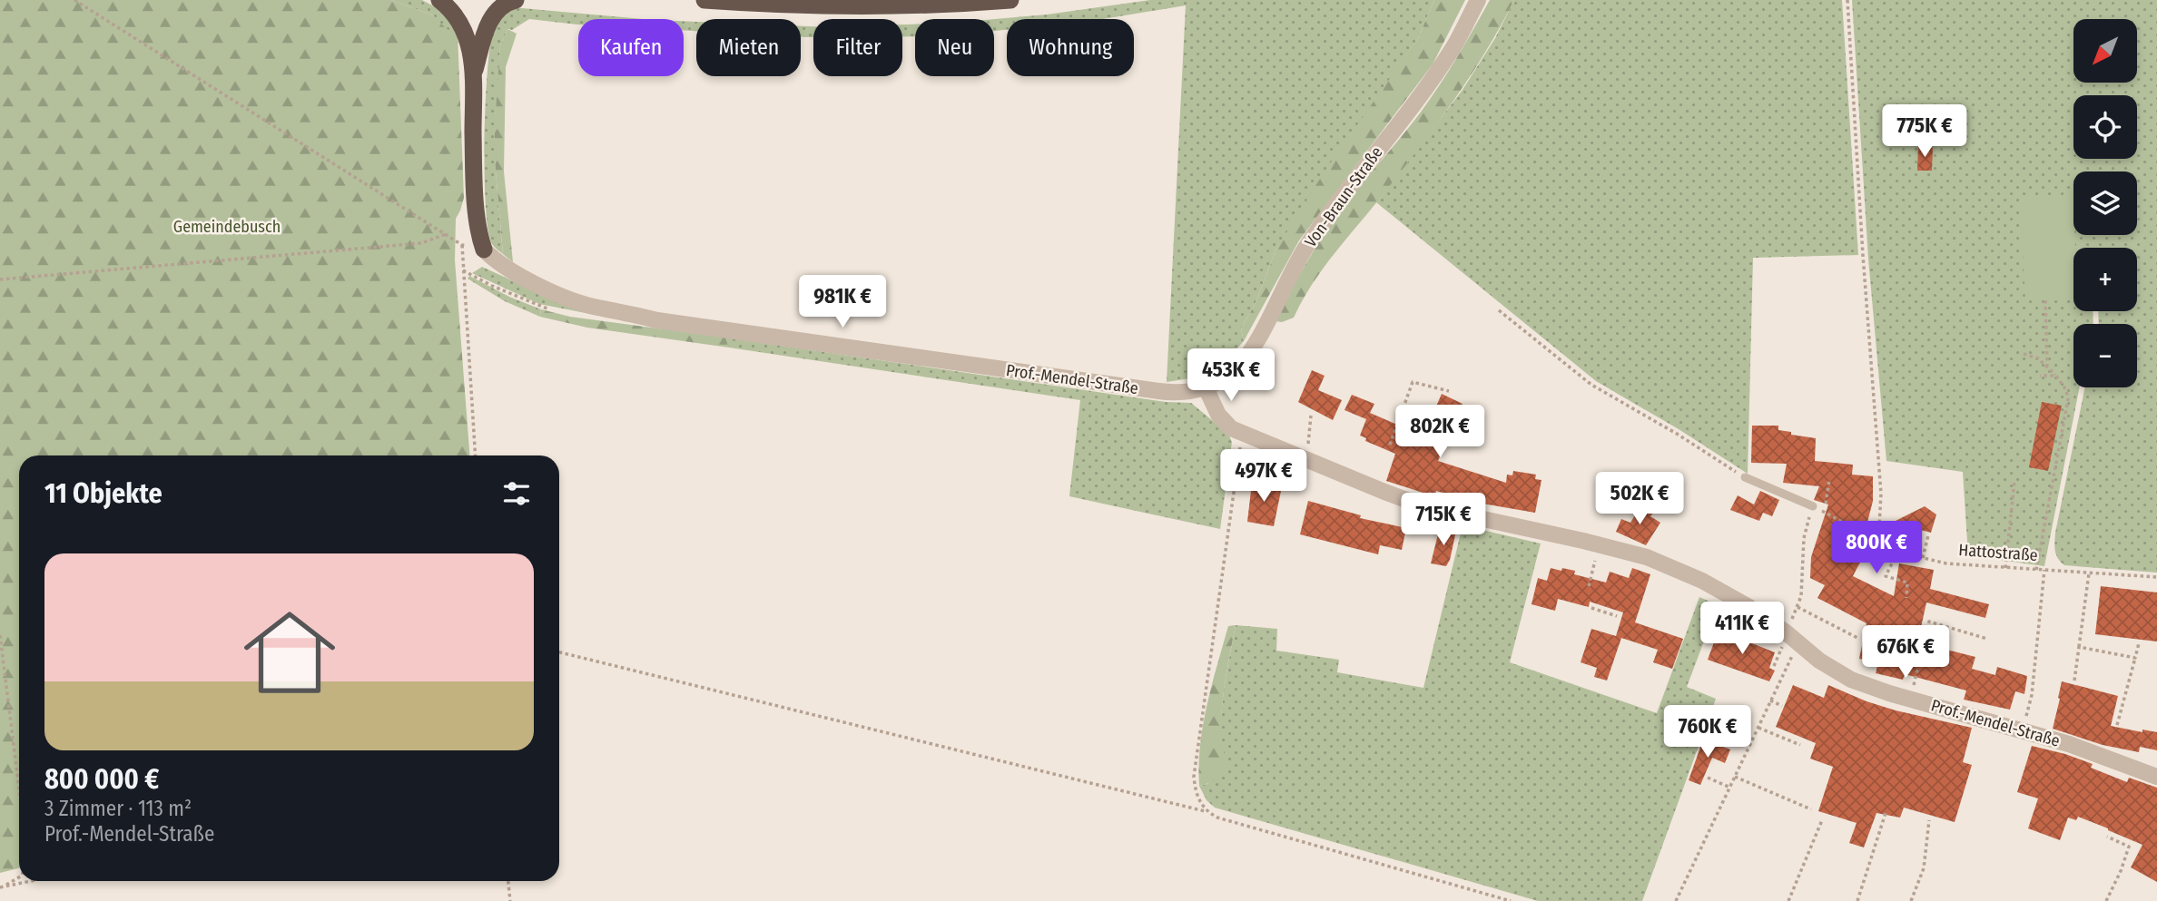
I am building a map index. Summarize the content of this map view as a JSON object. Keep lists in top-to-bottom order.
{
  "streets": {
    "street": ["Von-Braun-Straße", "Prof.-Mendel-Straße"],
    "path": ["Hattostraße"]
  },
  "crossings": [
    ["Von-Braun-Straße", "Prof.-Mendel-Straße"]
  ],
  "parks": ["Gemeindebusch"],
  "north": "bottom left",
  "page": {
    "map_buttons": ["+", "−"],
    "chip": [
      "Kaufen",
      "Mieten",
      "Filter",
      "Neu",
      "Wohnung"
    ],
    "price": [
      "775K €",
      "981K €",
      "453K €",
      "802K €",
      "497K €",
      "502K €",
      "715K €",
      "800K €",
      "411K €",
      "676K €",
      "760K €"
    ],
    "heading": "11 Objekte",
    "list": [
      {
        "name": "800 000 €",
        "note": "3 Zimmer · 113 m² · Prof.-Mendel-Straße"
      }
    ]
  }
}
